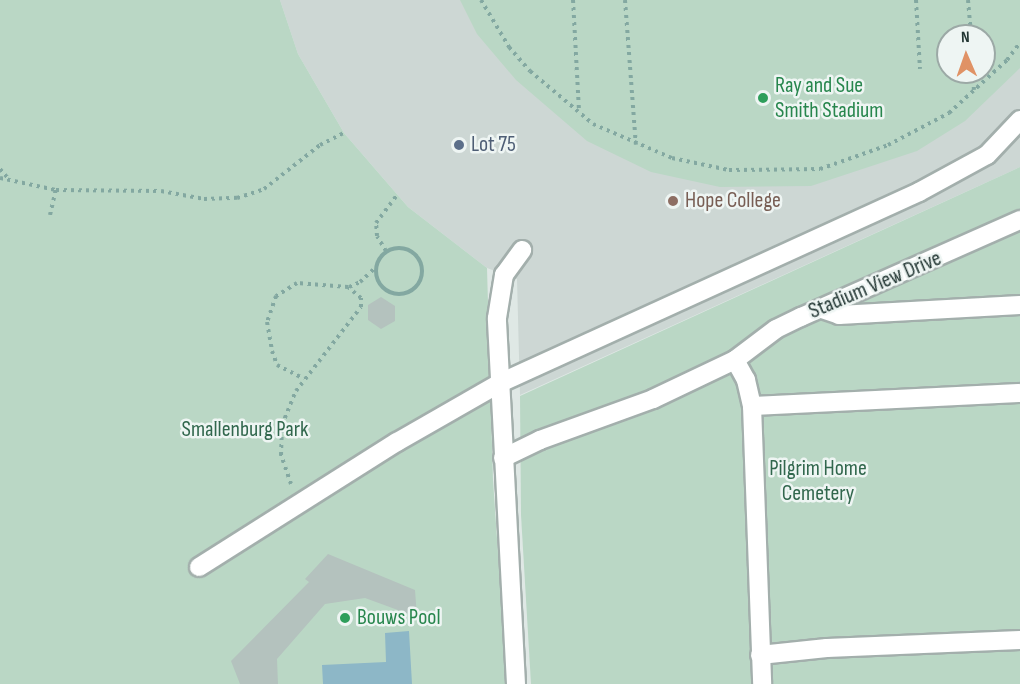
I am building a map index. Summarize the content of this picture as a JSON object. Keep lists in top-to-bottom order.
{
  "streets": {
    "lane": ["Stadium View Drive"]
  },
  "parks": ["Smallenburg Park", "Pilgrim Home Cemetery"],
  "places": [
    "Ray and Sue Smith Stadium",
    "Lot 75",
    "Hope College",
    "Bouws Pool"
  ],
  "north": "top"
}
